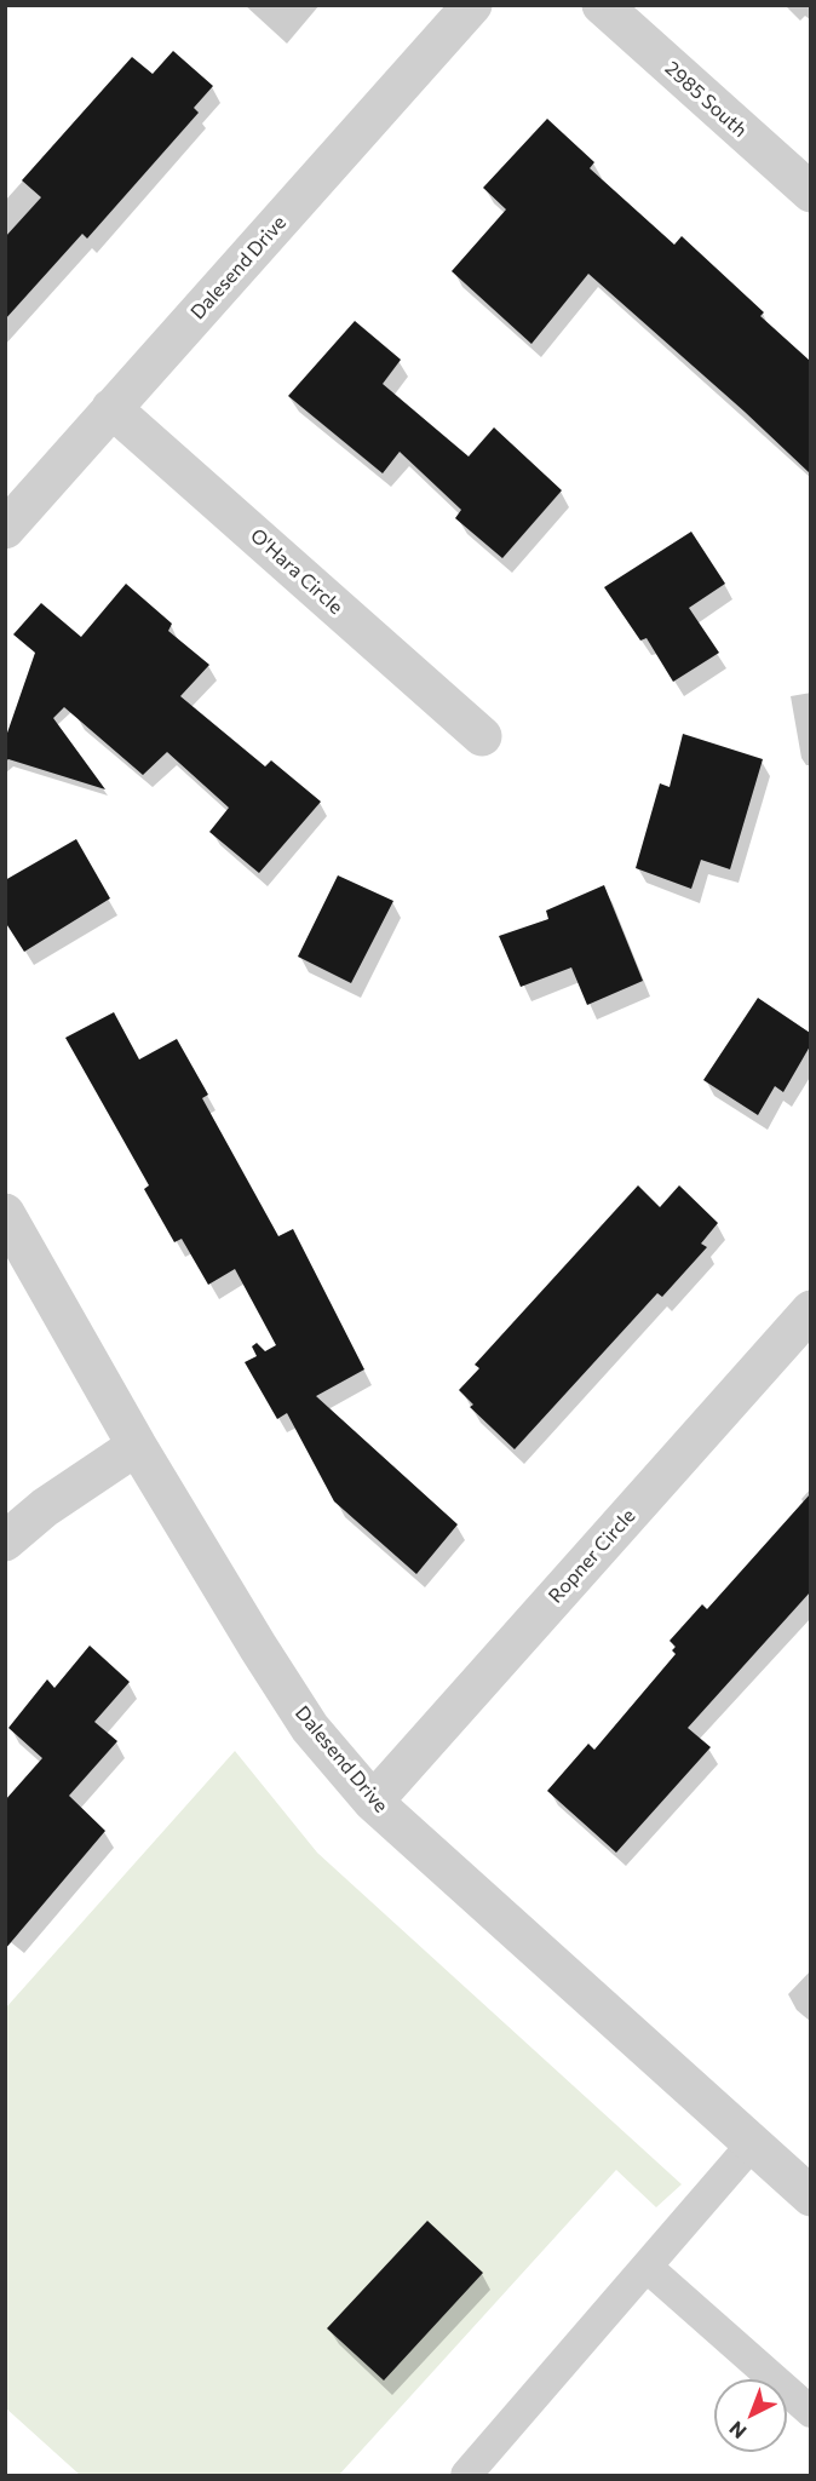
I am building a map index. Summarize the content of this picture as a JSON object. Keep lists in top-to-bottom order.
{
  "streets": {
    "street": [
      "2985 South",
      "Dalesend Drive",
      "O'Hara Circle",
      "Ropner Circle"
    ]
  },
  "crossings": [
    ["Dalesend Drive", "O'Hara Circle"],
    ["Dalesend Drive", "Ropner Circle"]
  ],
  "north": "bottom left"
}
